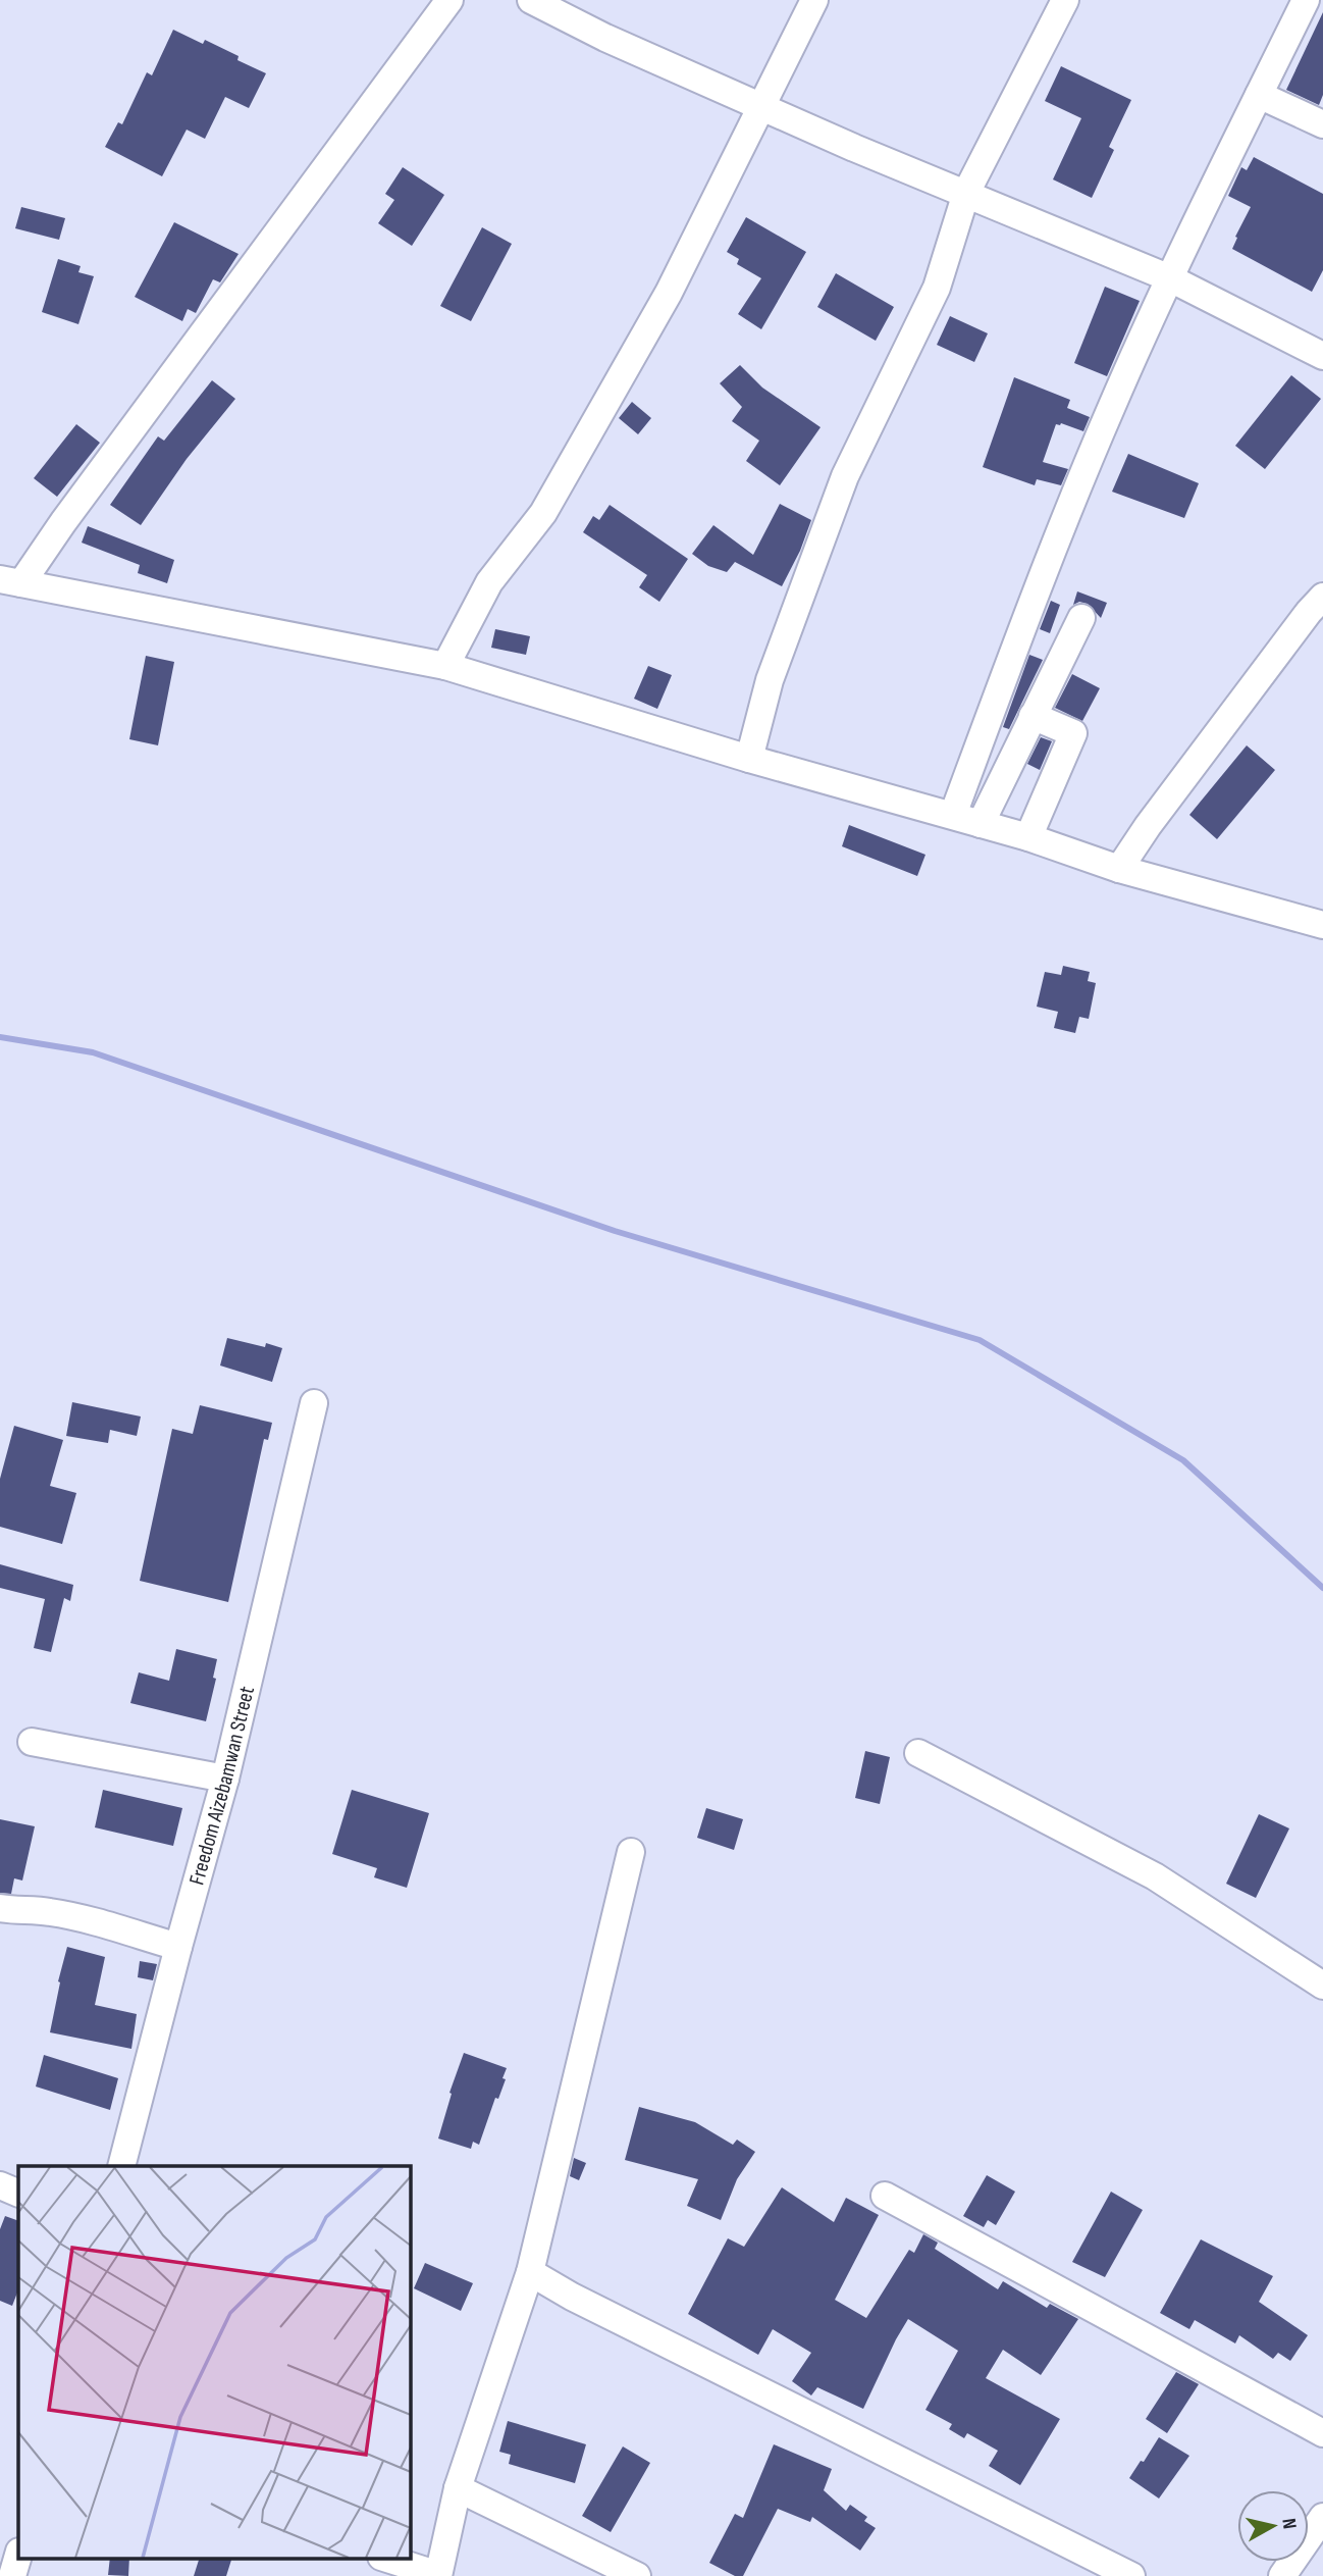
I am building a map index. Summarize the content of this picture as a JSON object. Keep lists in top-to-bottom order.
{
  "streets": {
    "street": ["Freedom Aizebamwan Street"]
  },
  "north": "right"
}
